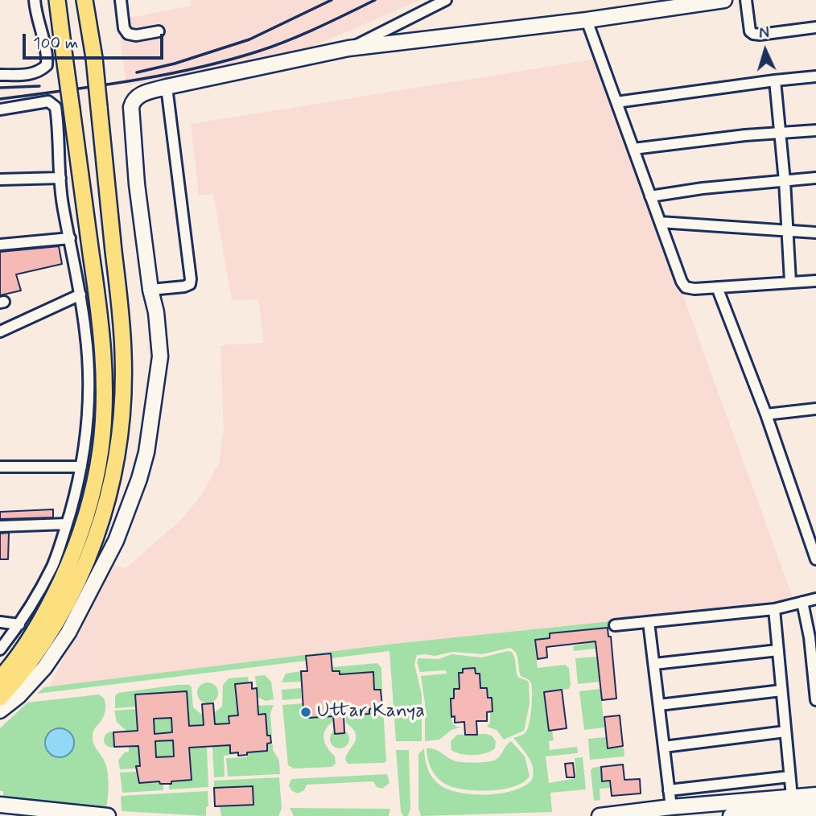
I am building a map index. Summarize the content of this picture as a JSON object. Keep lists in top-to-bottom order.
{
  "places": ["Uttar Kanya"],
  "scale_bar": "100 m",
  "north": "top"
}
